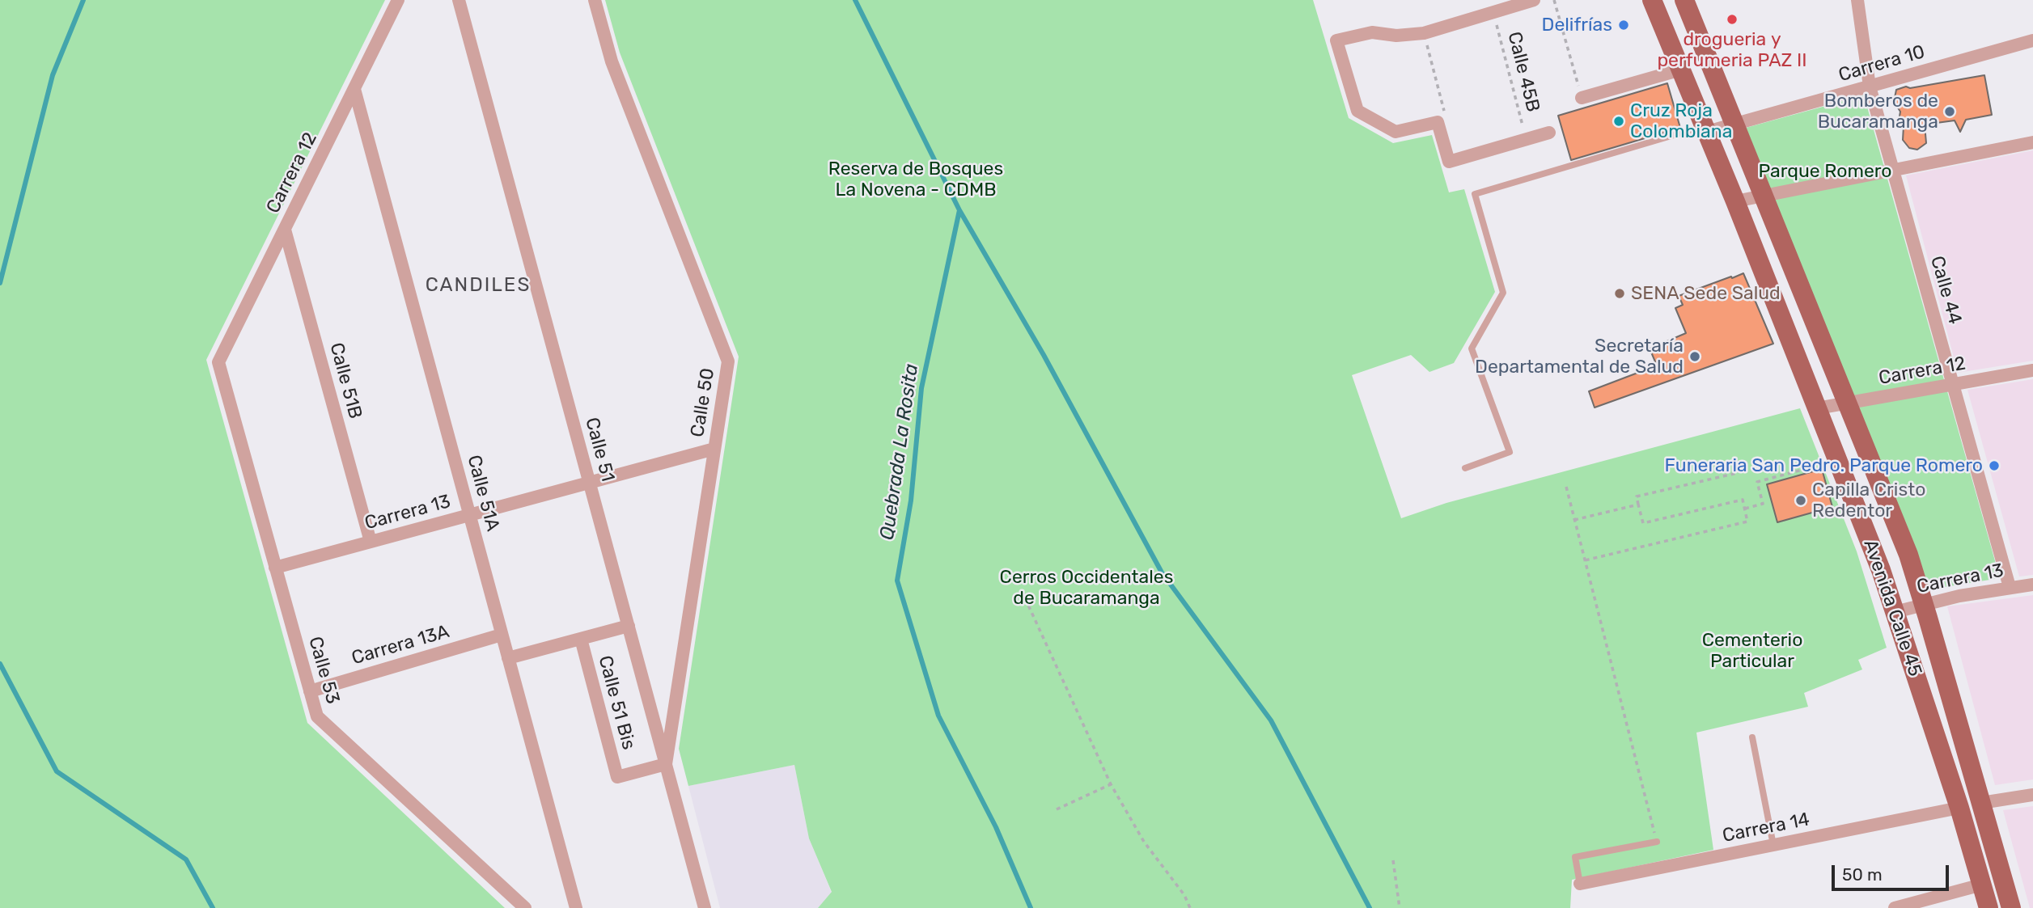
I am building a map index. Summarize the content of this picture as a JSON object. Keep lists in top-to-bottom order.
{
  "streets": {
    "main road": ["Avenida Calle 45"],
    "street": [
      "Carrera 10",
      "Carrera 12",
      "Calle 44",
      "Calle 51B",
      "Calle 50",
      "Calle 51",
      "Calle 51A",
      "Carrera 13",
      "Carrera 13A",
      "Calle 53",
      "Calle 51 Bis",
      "Carrera 14"
    ],
    "path": ["Calle 45B"]
  },
  "crossings": [
    ["Carrera 10", "Calle 44"],
    ["Carrera 10", "Avenida Calle 45"],
    ["Carrera 12", "Calle 44"],
    ["Carrera 12", "Calle 51B"],
    ["Carrera 12", "Calle 51A"],
    ["Carrera 12", "Avenida Calle 45"],
    ["Carrera 12", "Calle 53"],
    ["Calle 44", "Carrera 13"],
    ["Calle 51B", "Carrera 13"],
    ["Calle 50", "Calle 51"],
    ["Calle 50", "Carrera 13"],
    ["Calle 50", "Calle 51 Bis"],
    ["Calle 51", "Carrera 13"],
    ["Calle 51", "Calle 51 Bis"],
    ["Calle 51A", "Carrera 13"],
    ["Calle 51A", "Carrera 13A"],
    ["Carrera 13", "Avenida Calle 45"],
    ["Carrera 13", "Calle 53"],
    ["Avenida Calle 45", "Carrera 14"],
    ["Carrera 13A", "Calle 53"]
  ],
  "districts": ["CANDILES"],
  "water": ["Quebrada La Rosita"],
  "parks": [
    "Reserva de Bosques La Novena - CDMB",
    "Parque Romero",
    "Cerros Occidentales de Bucaramanga",
    "Cementerio Particular"
  ],
  "places": [
    "drogueria y perfumeria PAZ II",
    "Delifrías",
    "Bomberos de Bucaramanga",
    "Cruz Roja Colombiana",
    "SENA Sede Salud",
    "Secretaría Departamental de Salud",
    "Funeraria San Pedro. Parque Romero",
    "Capilla Cristo Redentor"
  ],
  "scale_bar": "50 m"
}
